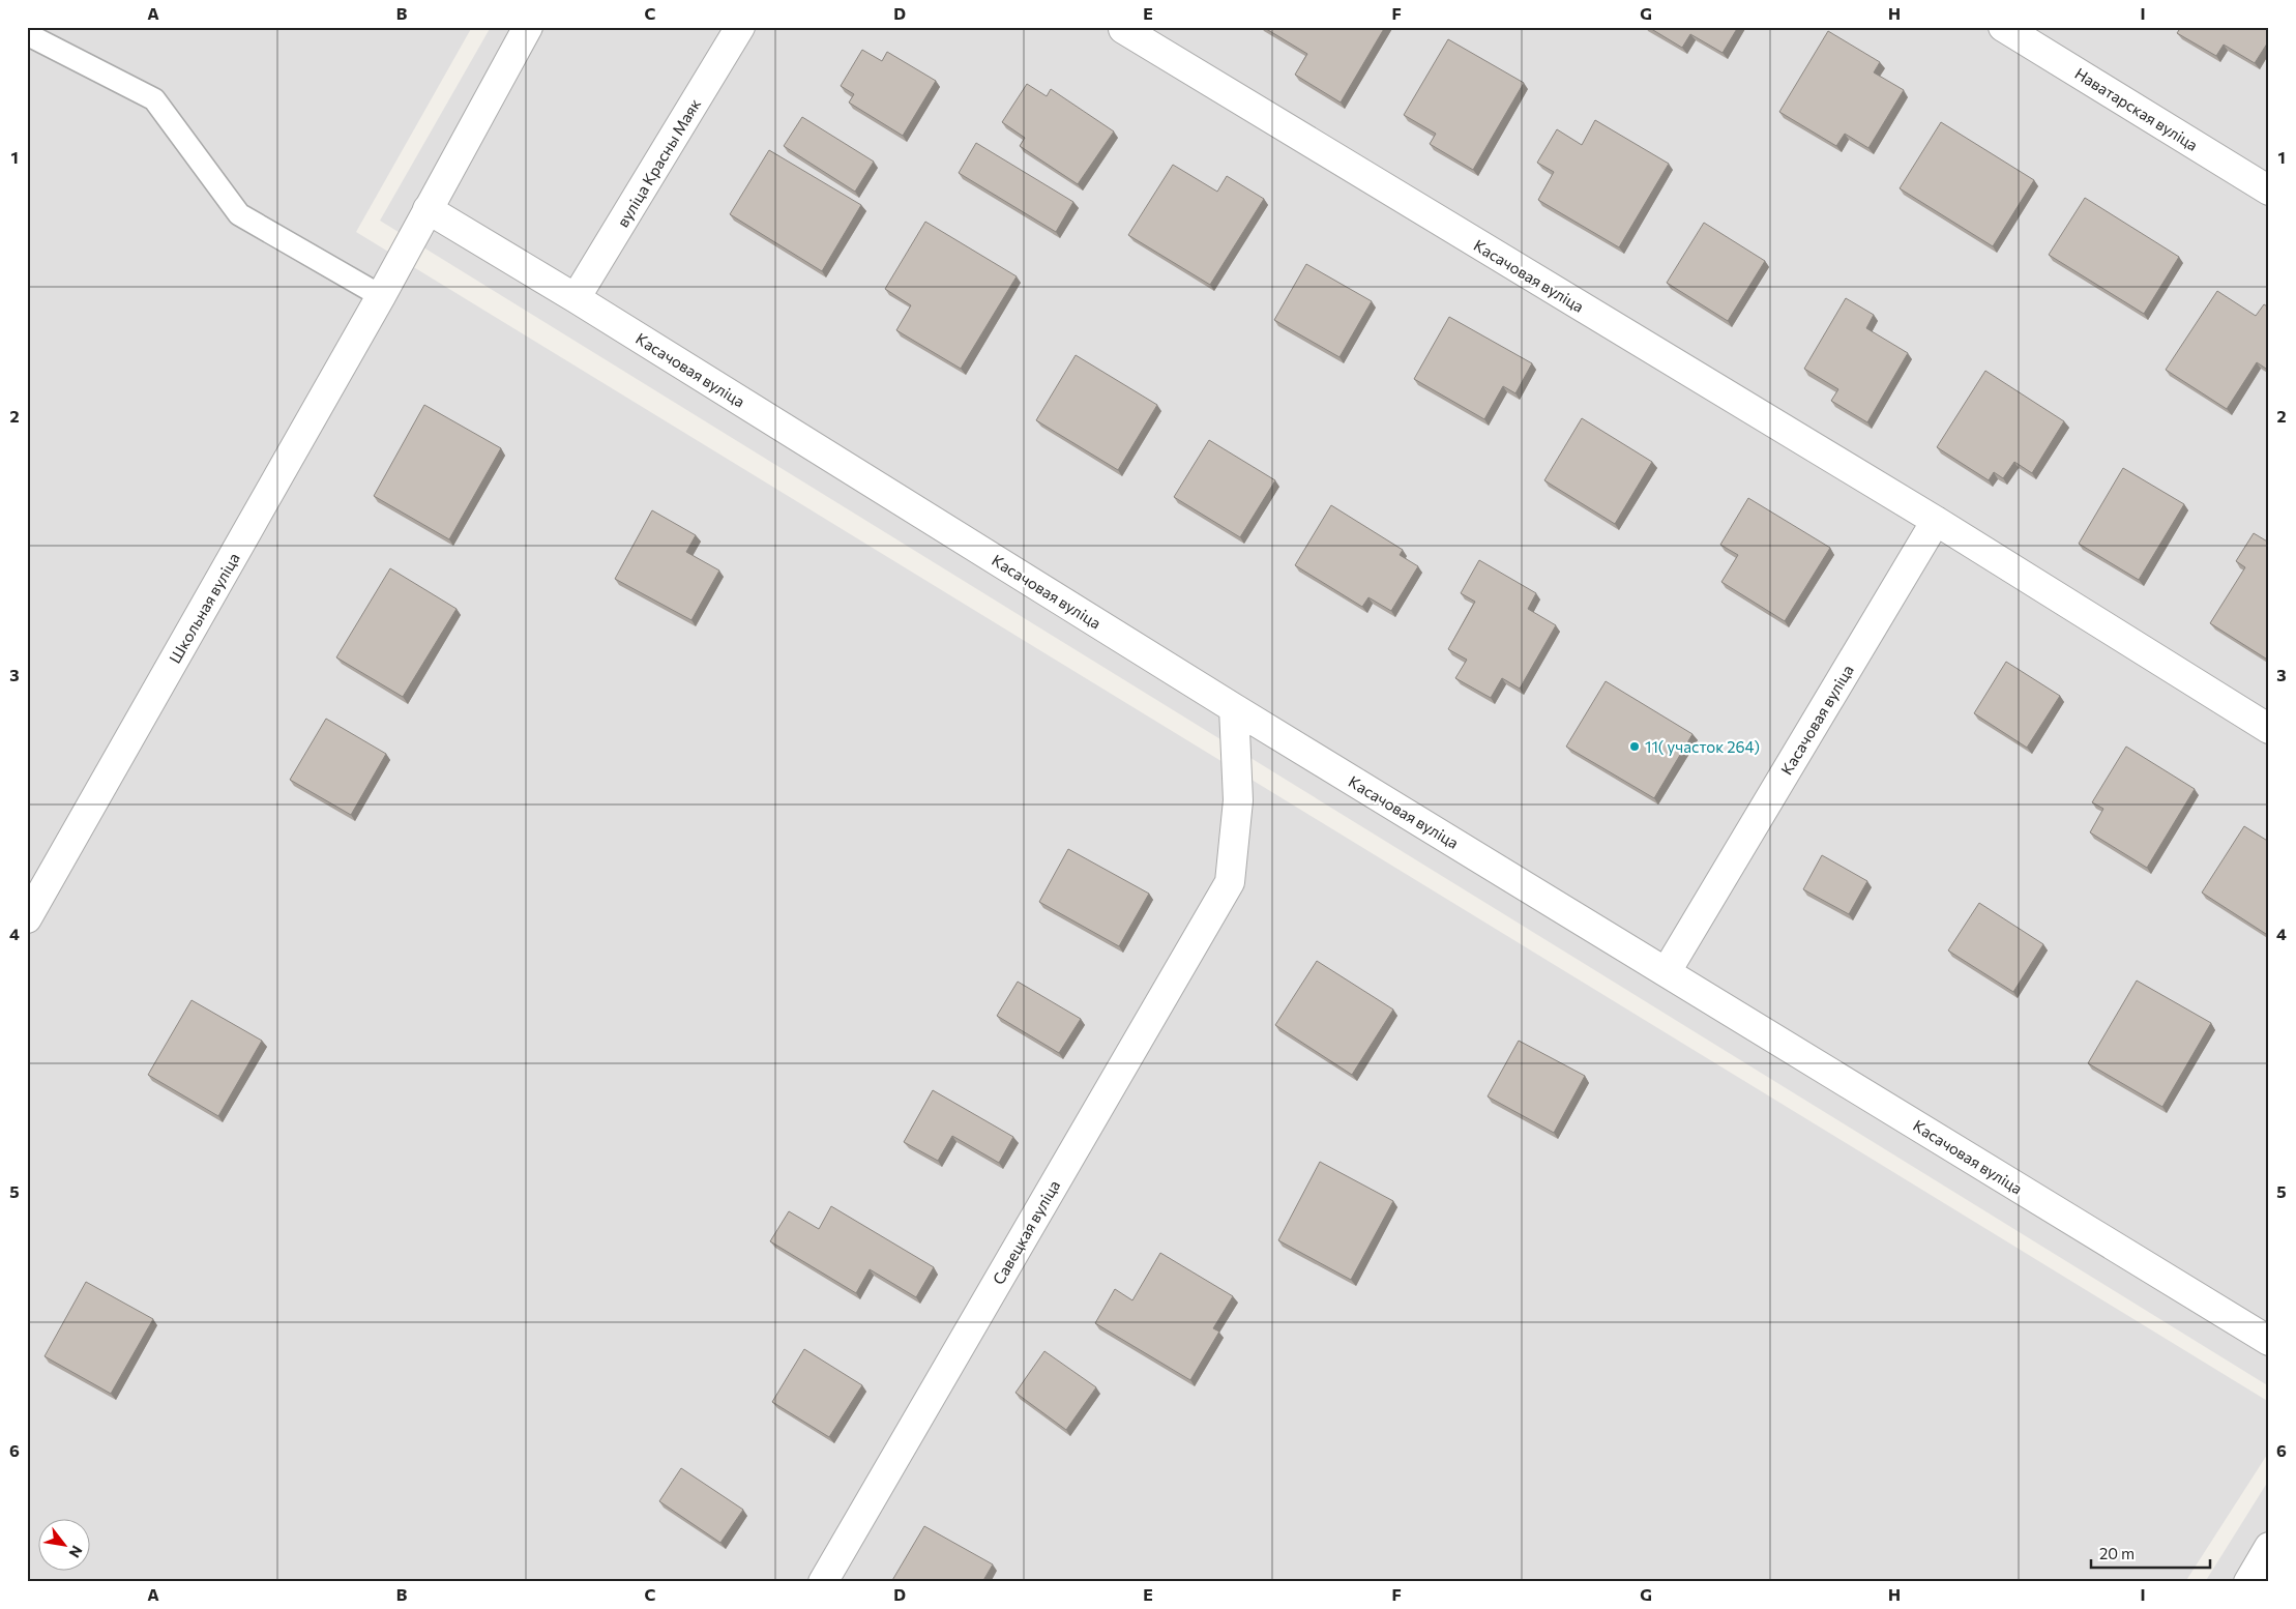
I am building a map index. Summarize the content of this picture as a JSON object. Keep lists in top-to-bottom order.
{
  "streets": {
    "street": [
      "Наватарская вуліца",
      "вуліца Красны Маяк",
      "Касачовая вуліца",
      "Школьная вуліца",
      "Савецкая вуліца"
    ]
  },
  "crossings": [
    ["вуліца Красны Маяк", "Касачовая вуліца"],
    ["Касачовая вуліца", "Школьная вуліца"],
    ["Касачовая вуліца", "Савецкая вуліца"]
  ],
  "places": ["11( участок 264)"],
  "scale_bar": "20 m",
  "north": "bottom right",
  "grid": {
    "columns": [
      "A",
      "B",
      "C",
      "D",
      "E",
      "F",
      "G",
      "H",
      "I"
    ],
    "rows": [
      "1",
      "2",
      "3",
      "4",
      "5",
      "6"
    ]
  }
}
